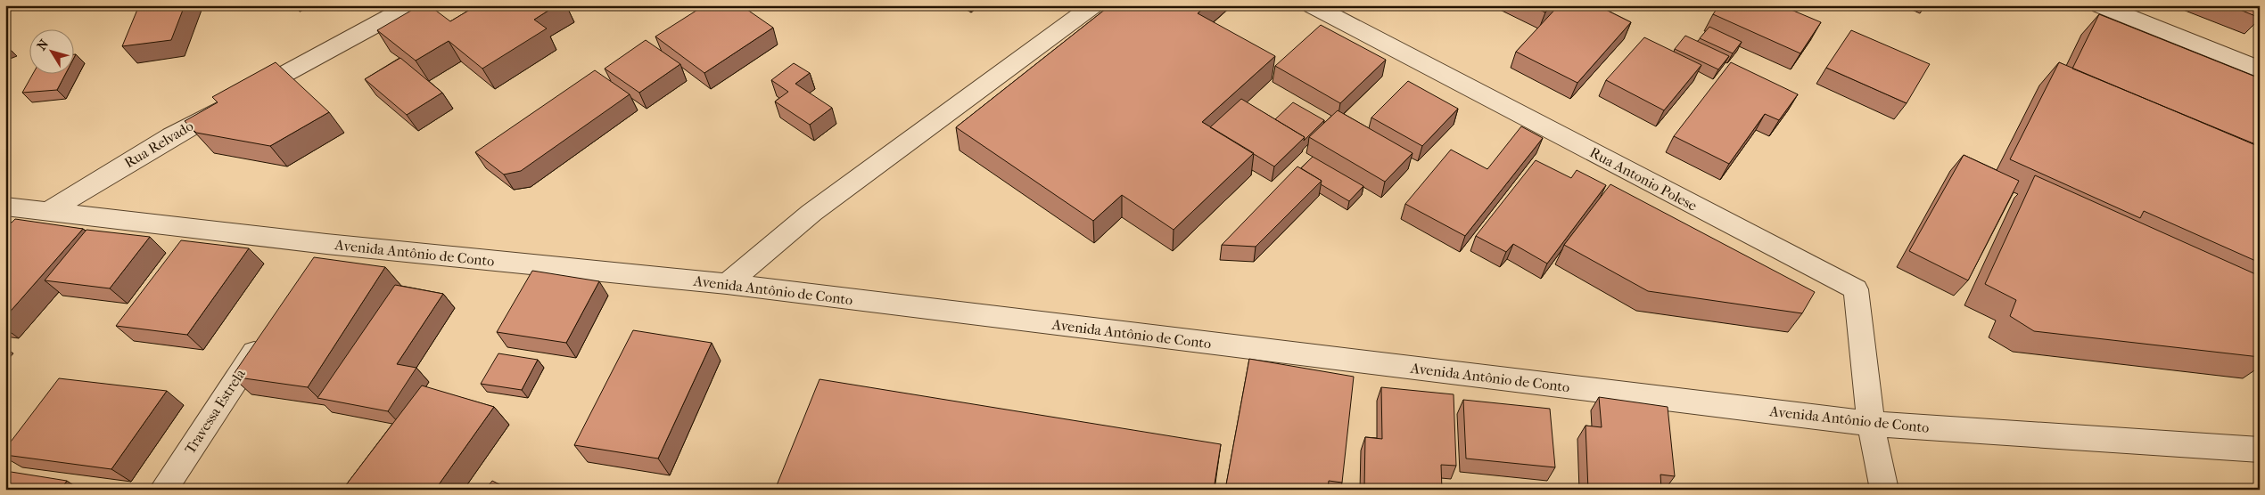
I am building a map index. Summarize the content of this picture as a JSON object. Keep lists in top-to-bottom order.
{
  "streets": {
    "street": [
      "Rua Relvado",
      "Rua Antonio Polese",
      "Avenida Antônio de Conto",
      "Travessa Estrela"
    ]
  },
  "crossings": [
    ["Rua Relvado", "Avenida Antônio de Conto"],
    ["Rua Antonio Polese", "Avenida Antônio de Conto"]
  ],
  "north": "top left"
}
